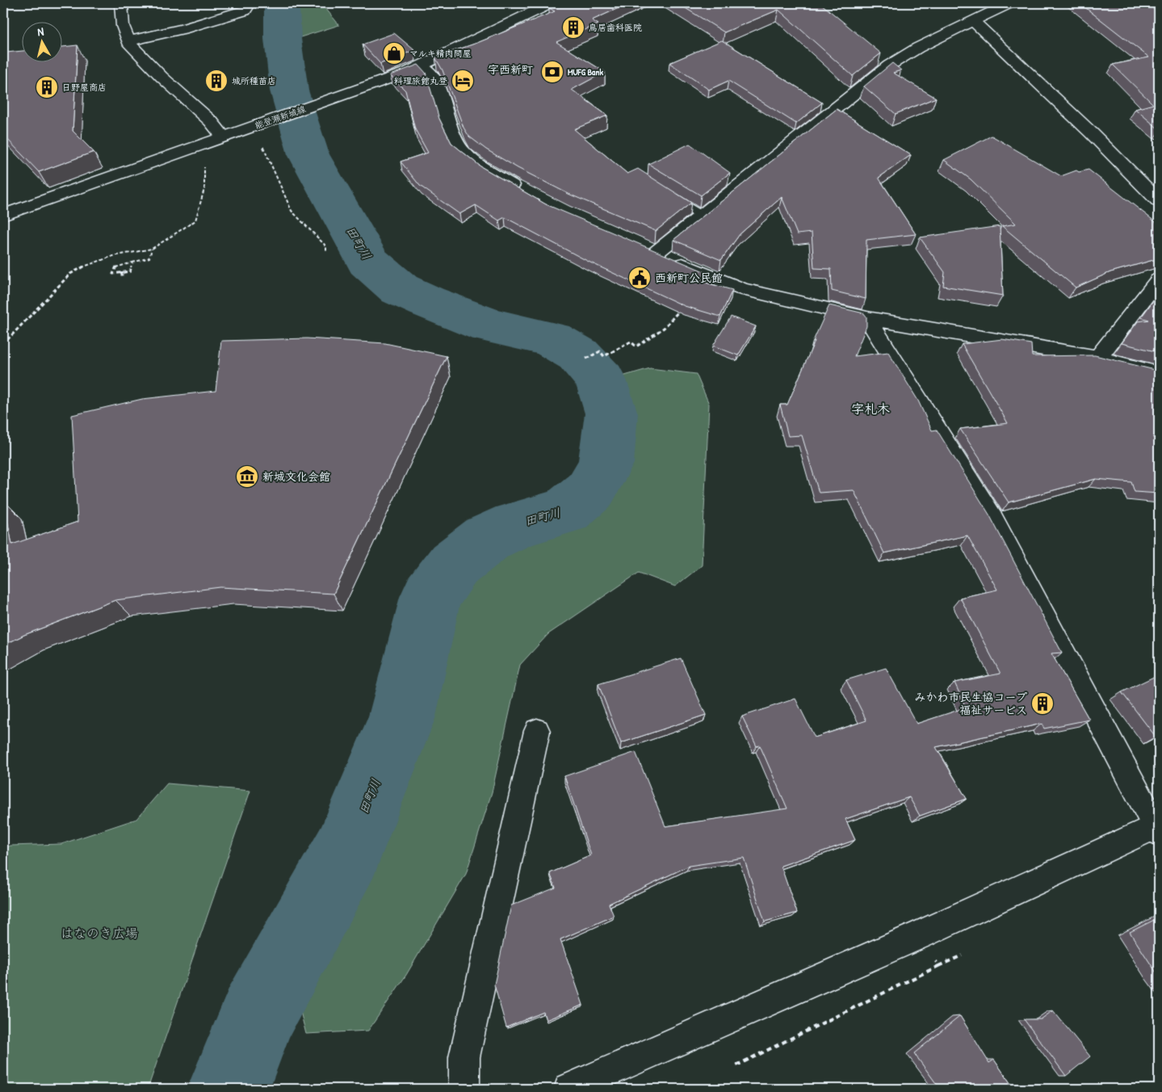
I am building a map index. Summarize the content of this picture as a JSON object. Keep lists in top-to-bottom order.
{
  "streets": {
    "street": ["能登瀬新城線"]
  },
  "districts": ["字西新町", "字札木"],
  "water": ["田町川"],
  "parks": ["はなのき広場"],
  "places": {
    "building": [
      "鳥居歯科医院",
      "城所種苗店",
      "日野屋商店",
      "みかわ市民生協コープ 福祉サービス"
    ],
    "shop": ["マルキ精肉問屋"],
    "bank": ["MUFG Bank"],
    "hotel": ["料理旅館丸登"],
    "public building": ["西新町公民館"],
    "museum": ["新城文化会館"]
  },
  "north": "top"
}
